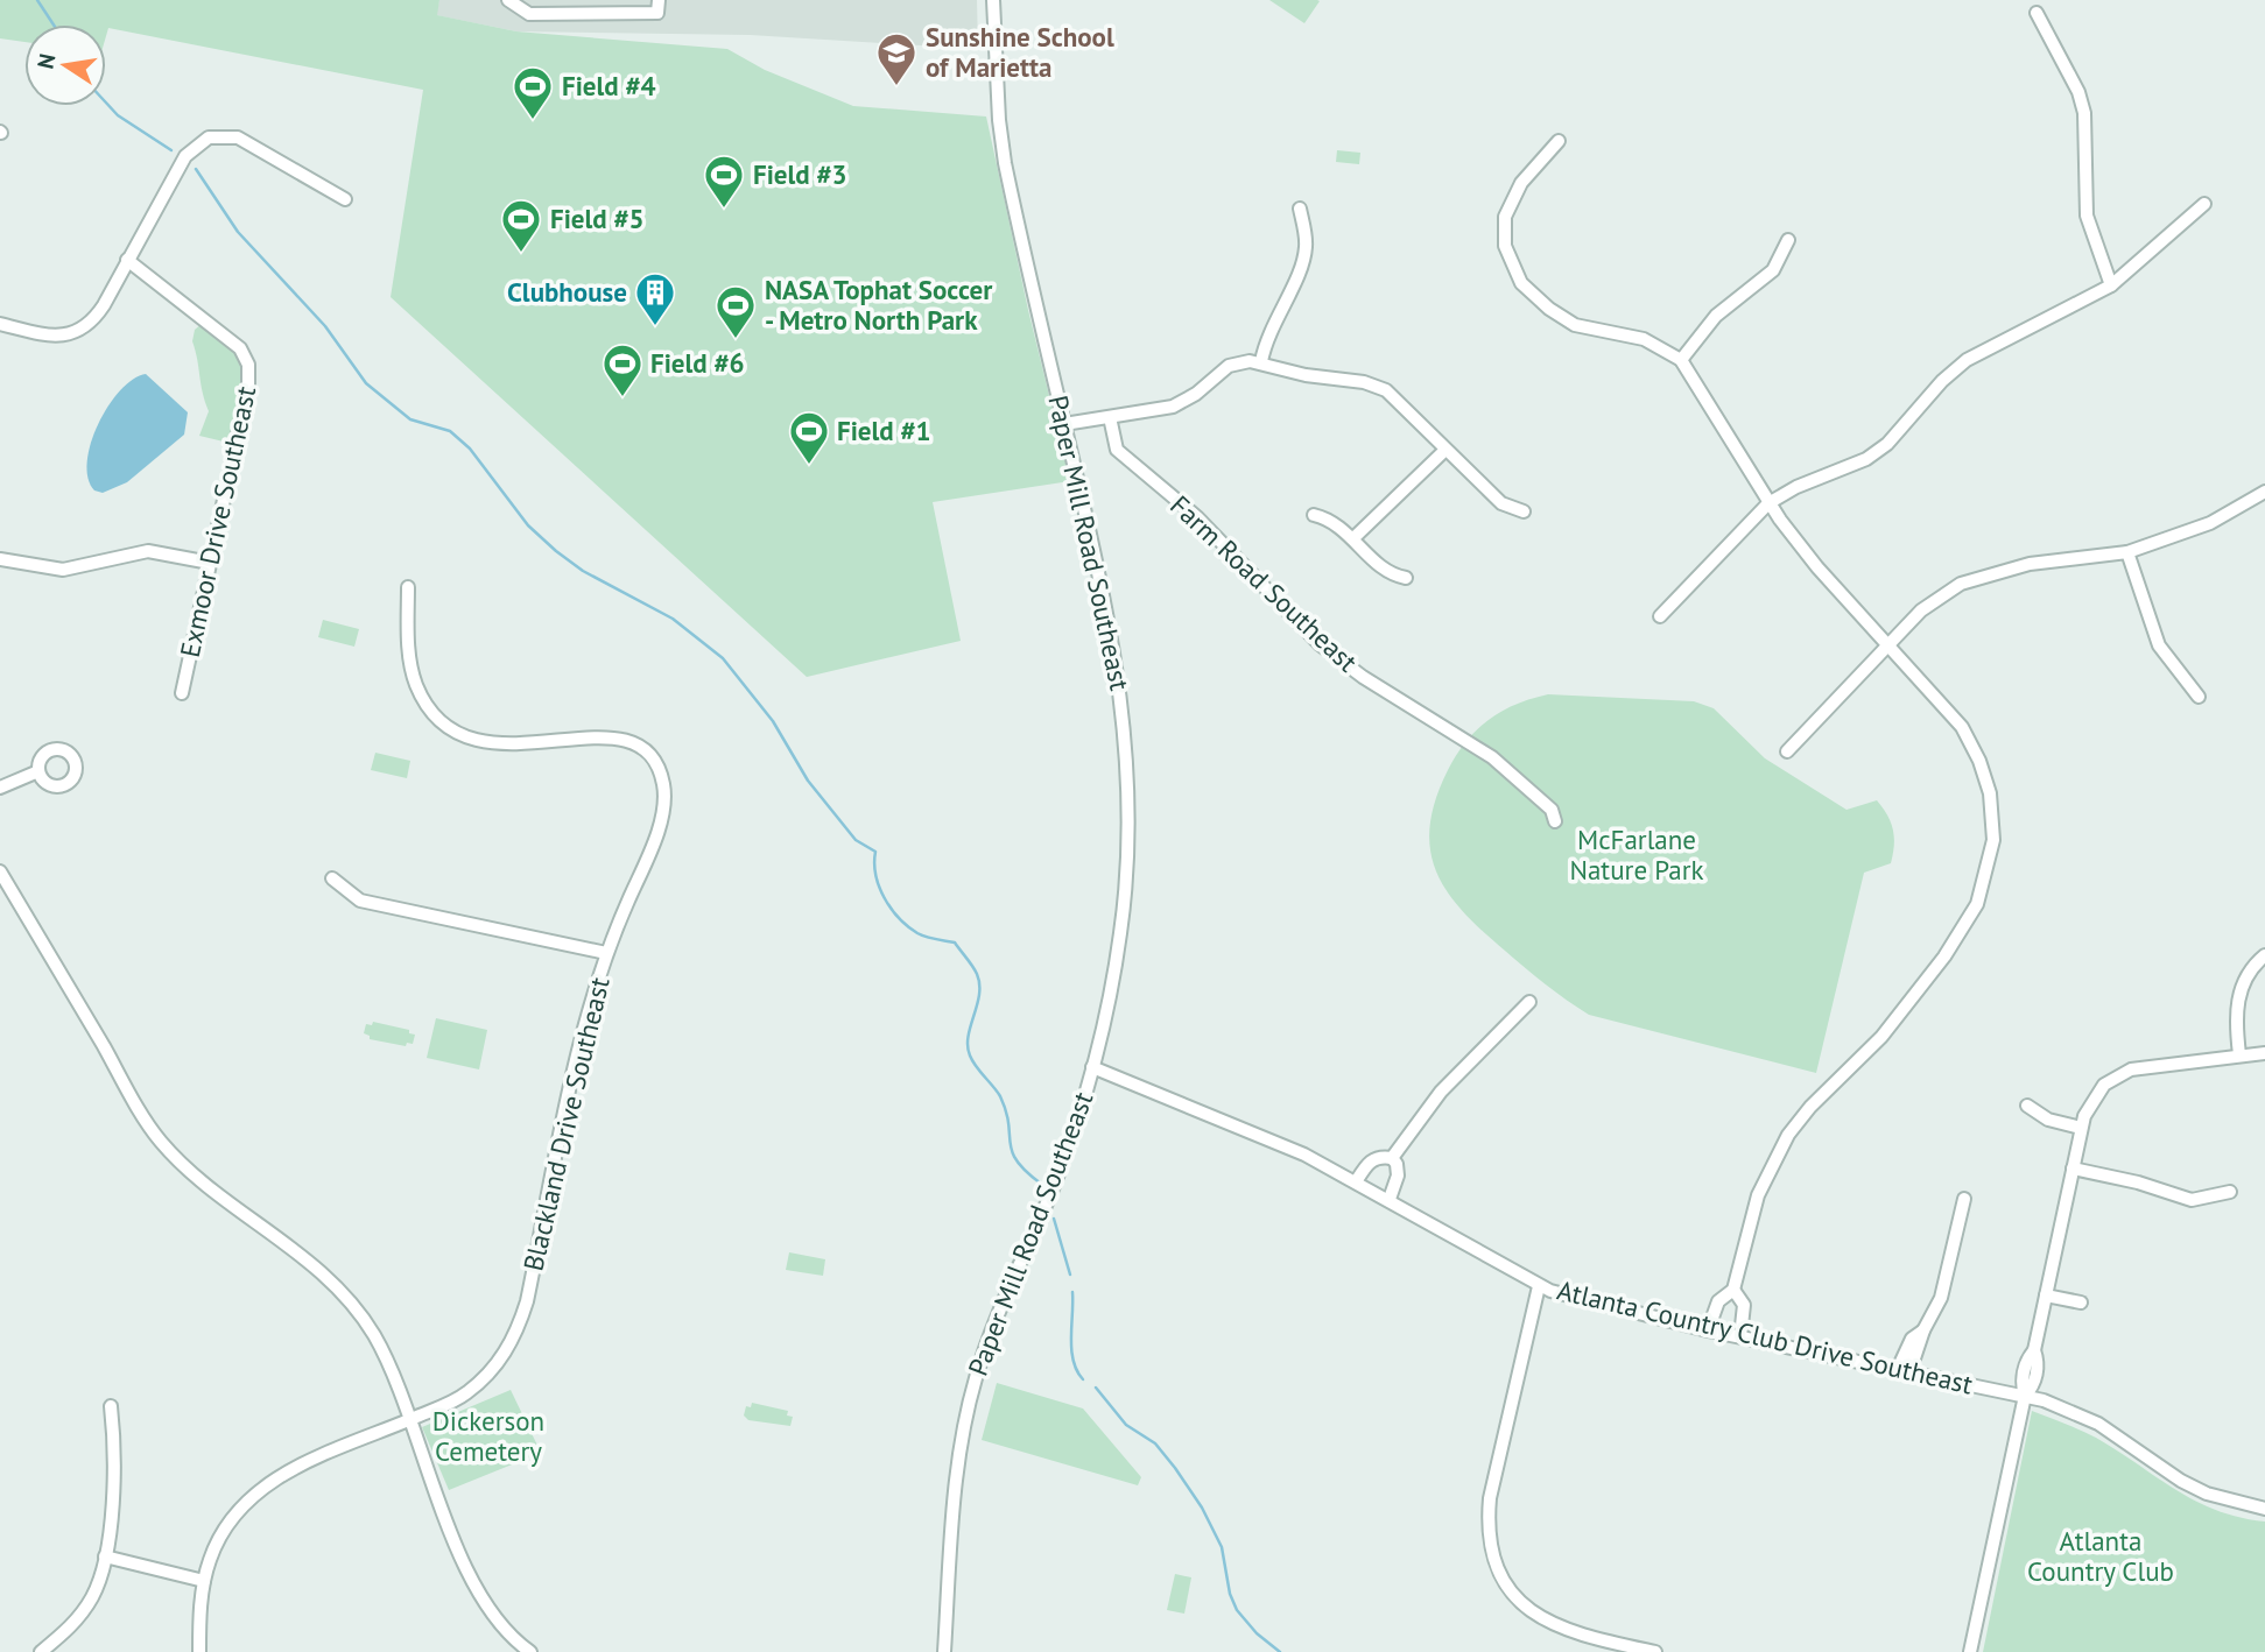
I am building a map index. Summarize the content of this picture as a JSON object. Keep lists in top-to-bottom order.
{
  "streets": {
    "street": [
      "Exmoor Drive Southeast",
      "Paper Mill Road Southeast",
      "Farm Road Southeast",
      "Blackland Drive Southeast",
      "Atlanta Country Club Drive Southeast"
    ]
  },
  "crossings": [
    ["Paper Mill Road Southeast", "Atlanta Country Club Drive Southeast"]
  ],
  "parks": ["McFarlane Nature Park", "Dickerson Cemetery", "Atlanta Country Club"],
  "places": {
    "school or university": ["Sunshine School of Marietta"],
    "sports": [
      "Field #4",
      "Field #3",
      "Field #5",
      "NASA Tophat Soccer - Metro North Park",
      "Field #6",
      "Field #1"
    ],
    "building": ["Clubhouse"]
  },
  "north": "left"
}
